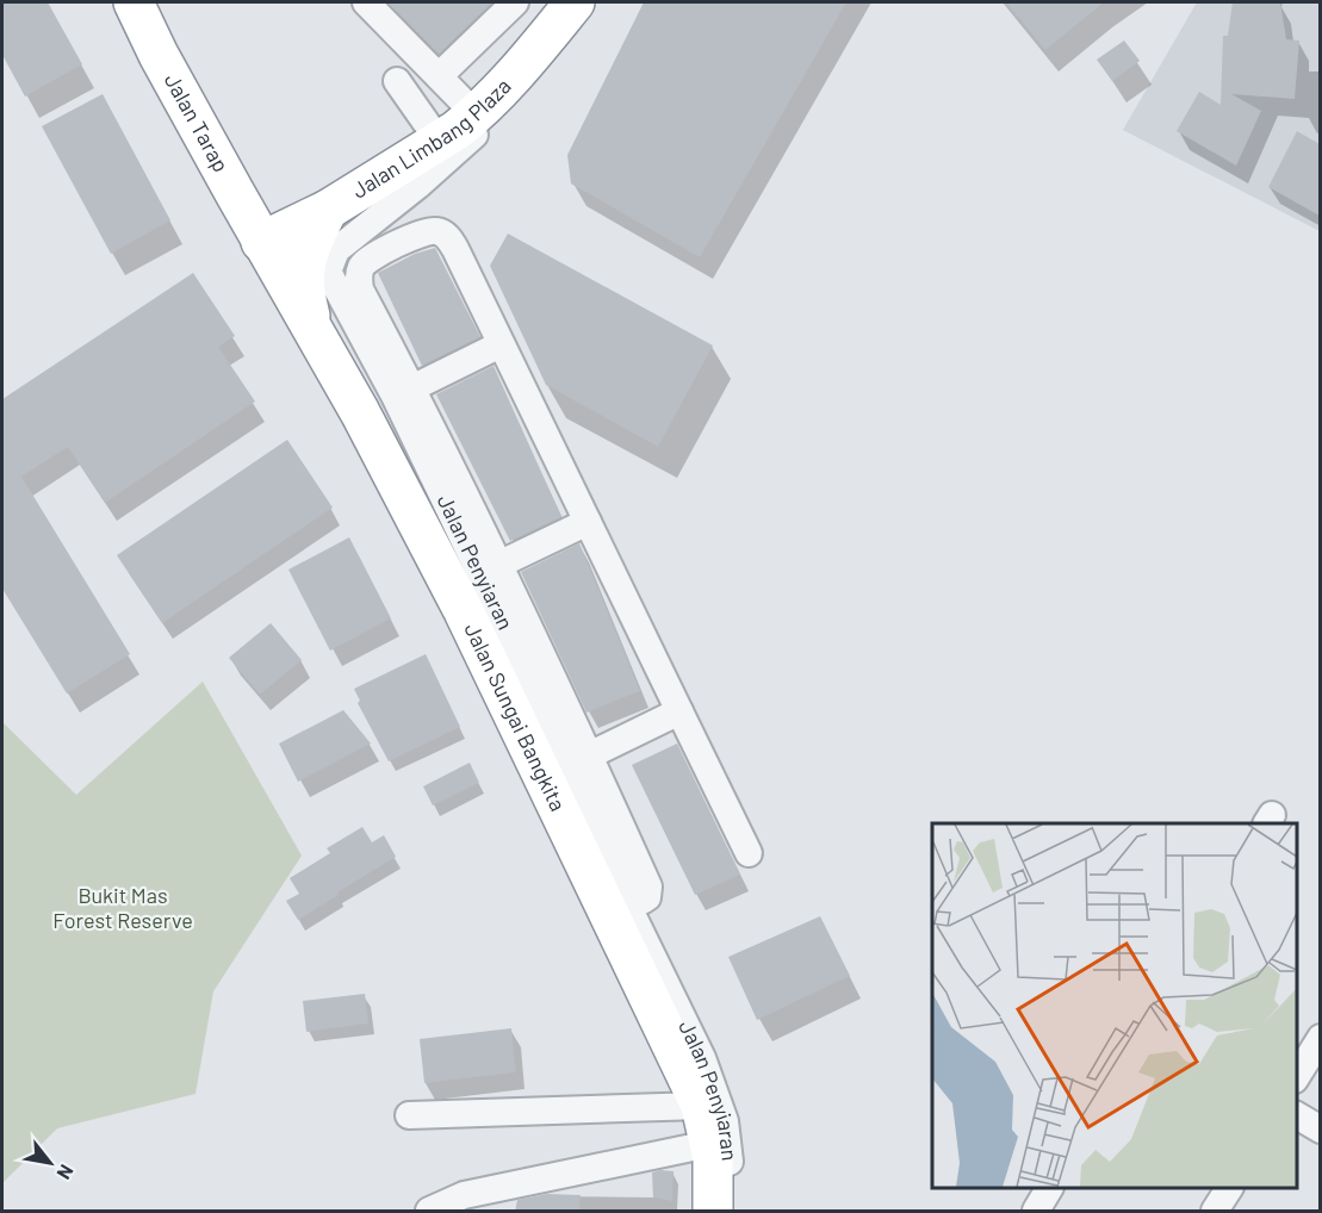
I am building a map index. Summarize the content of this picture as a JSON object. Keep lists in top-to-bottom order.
{
  "streets": {
    "highway": ["Jalan Tarap", "Jalan Limbang Plaza", "Jalan Sungai Bangkita"],
    "street": ["Jalan Penyiaran"]
  },
  "crossings": [
    ["Jalan Tarap", "Jalan Limbang Plaza"],
    ["Jalan Tarap", "Jalan Sungai Bangkita"],
    ["Jalan Limbang Plaza", "Jalan Sungai Bangkita"],
    ["Jalan Penyiaran", "Jalan Sungai Bangkita"]
  ],
  "parks": ["Bukit Mas Forest Reserve"],
  "north": "bottom right"
}
